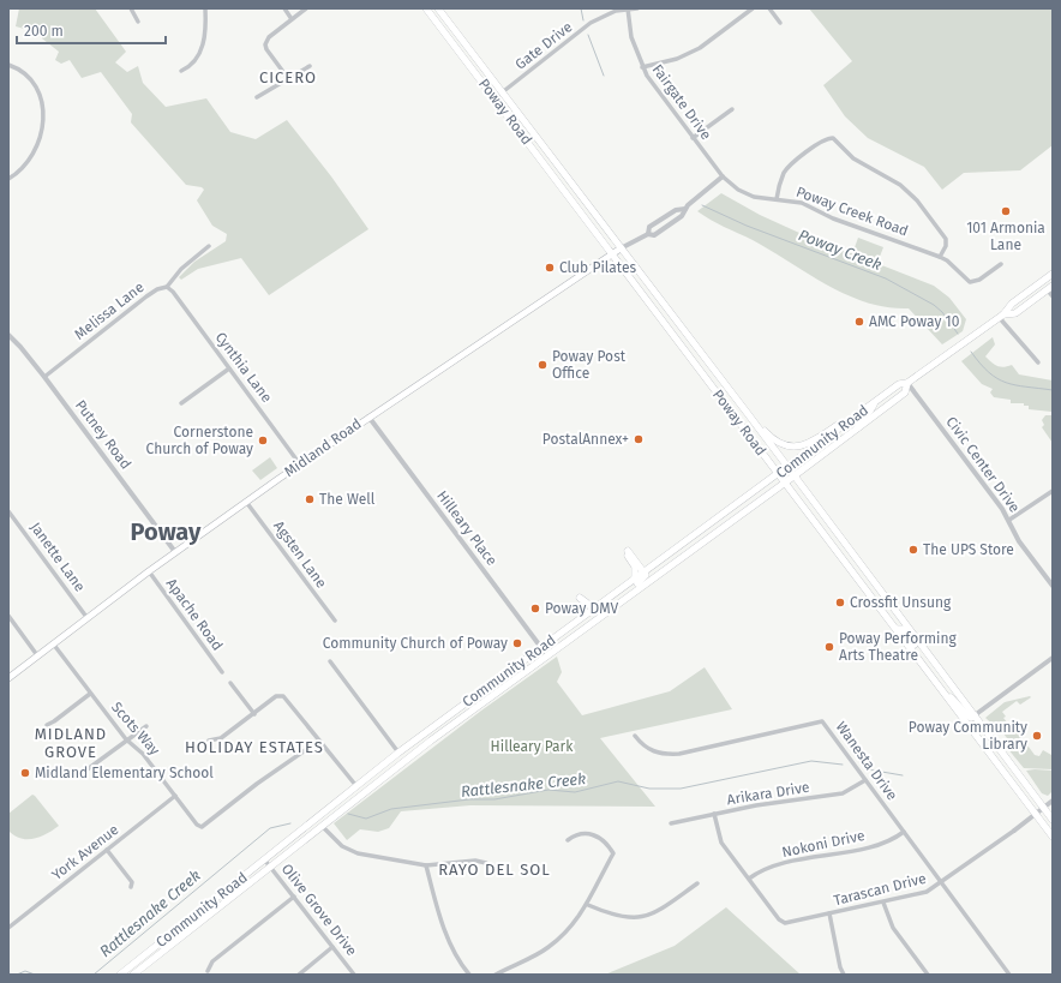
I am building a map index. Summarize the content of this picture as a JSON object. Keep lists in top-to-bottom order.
{
  "streets": {
    "main road": ["Poway Road", "Community Road", "Midland Road"],
    "street": [
      "Gate Drive",
      "Fairgate Drive",
      "Poway Creek Road",
      "Melissa Lane",
      "Cynthia Lane",
      "Putney Road",
      "Civic Center Drive",
      "Hilleary Place",
      "Agsten Lane",
      "Janette Lane",
      "Apache Road",
      "Scots Way",
      "Wanesta Drive",
      "Arikara Drive",
      "Nokoni Drive",
      "York Avenue",
      "Tarascan Drive",
      "Olive Grove Drive"
    ]
  },
  "crossings": [
    ["Gate Drive", "Fairgate Drive"],
    ["Gate Drive", "Poway Road"],
    ["Fairgate Drive", "Poway Creek Road"],
    ["Fairgate Drive", "Midland Road"],
    ["Poway Road", "Community Road"],
    ["Poway Road", "Midland Road"],
    ["Poway Road", "Tarascan Drive"],
    ["Poway Creek Road", "Midland Road"],
    ["Melissa Lane", "Cynthia Lane"],
    ["Melissa Lane", "Putney Road"],
    ["Cynthia Lane", "Midland Road"],
    ["Putney Road", "Midland Road"],
    ["Community Road", "Civic Center Drive"],
    ["Community Road", "Hilleary Place"],
    ["Community Road", "Olive Grove Drive"],
    ["Midland Road", "Hilleary Place"],
    ["Midland Road", "Agsten Lane"],
    ["Midland Road", "Janette Lane"],
    ["Midland Road", "Apache Road"],
    ["Midland Road", "Scots Way"],
    ["Scots Way", "York Avenue"],
    ["Wanesta Drive", "Arikara Drive"],
    ["Wanesta Drive", "Nokoni Drive"],
    ["Wanesta Drive", "Tarascan Drive"],
    ["Nokoni Drive", "Tarascan Drive"]
  ],
  "districts": [
    "CICERO",
    "Poway",
    "MIDLAND GROVE",
    "HOLIDAY ESTATES",
    "RAYO DEL SOL"
  ],
  "water": ["Poway Creek", "Rattlesnake Creek"],
  "parks": ["Hilleary Park"],
  "places": [
    "101 Armonia Lane",
    "Club Pilates",
    "AMC Poway 10",
    "Poway Post Office",
    "PostalAnnex+",
    "Cornerstone Church of Poway",
    "The Well",
    "The UPS Store",
    "Crossfit Unsung",
    "Poway DMV",
    "Community Church of Poway",
    "Poway Performing Arts Theatre",
    "Poway Community Library",
    "Midland Elementary School"
  ],
  "scale_bar": "200 m"
}
